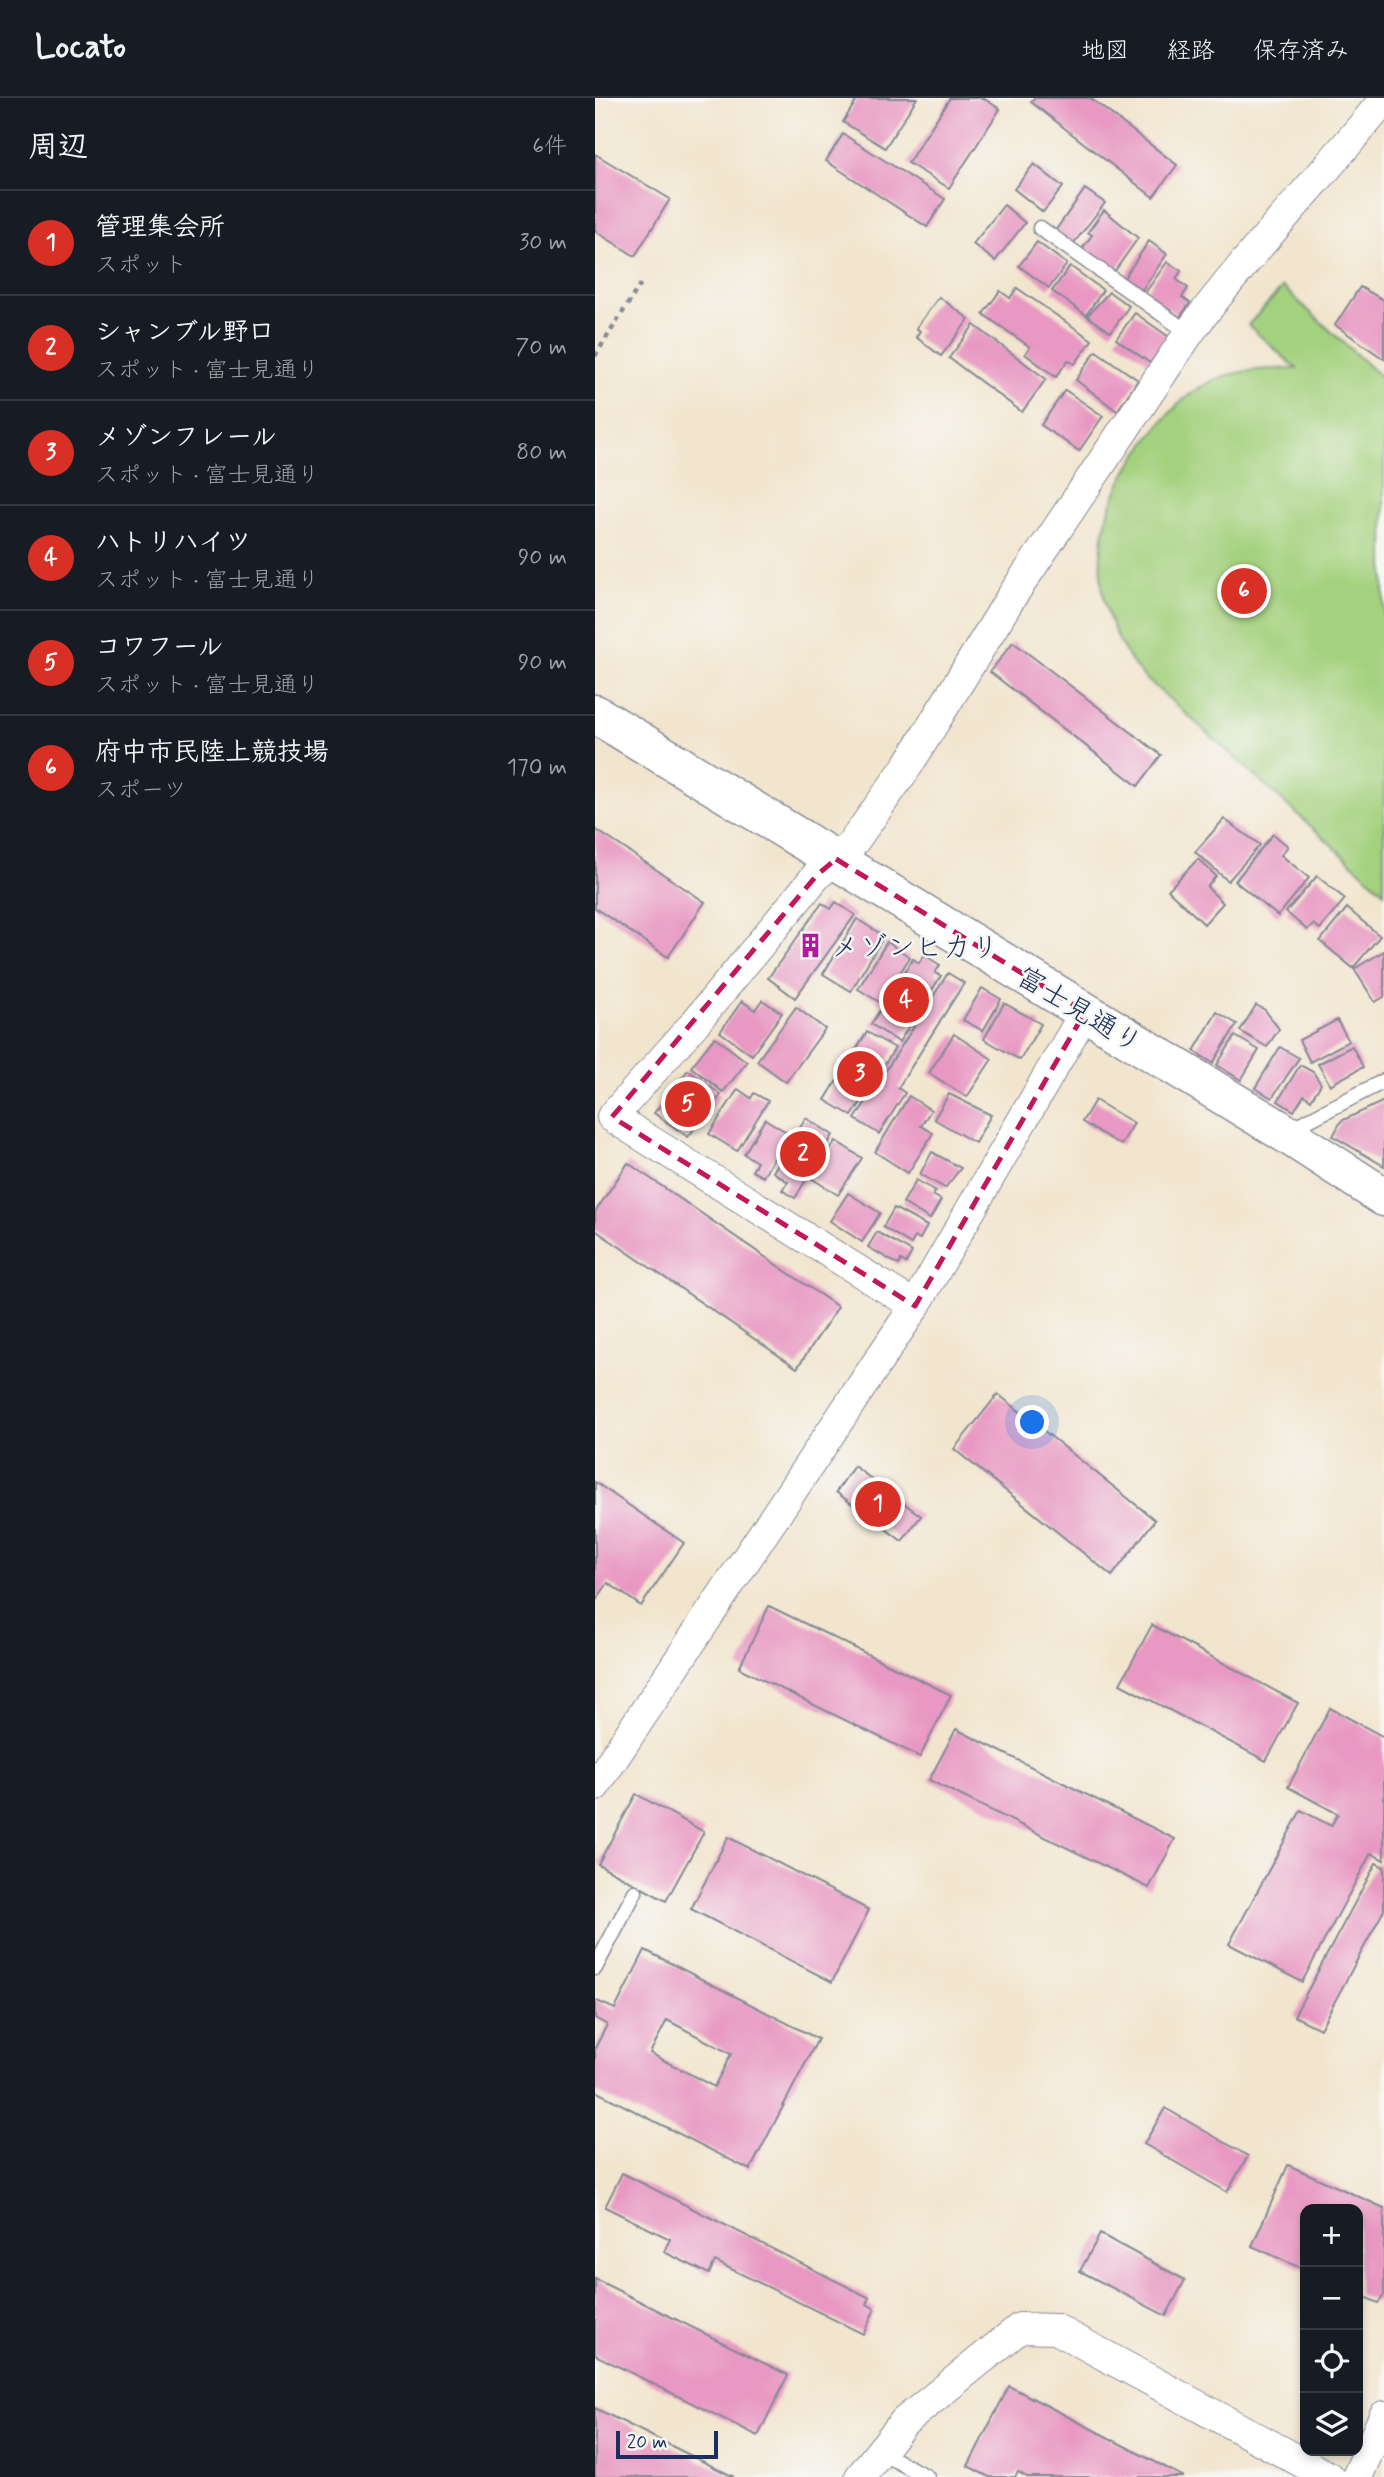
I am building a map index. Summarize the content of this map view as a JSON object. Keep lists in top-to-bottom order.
{
  "streets": {
    "street": ["富士見通り"]
  },
  "places": {
    "building": ["メゾンヒカリ"]
  },
  "scale_bar": "20 m",
  "page": {
    "header": "Locato",
    "nav": ["地図", "経路", "保存済み"],
    "heading": ["周辺", "6件"],
    "list": [
      {
        "mark": "1",
        "name": "管理集会所",
        "note": "スポット",
        "value": "30 m"
      },
      {
        "mark": "2",
        "name": "シャンブル野口",
        "note": "スポット · 富士見通り",
        "value": "70 m"
      },
      {
        "mark": "3",
        "name": "メゾンフレール",
        "note": "スポット · 富士見通り",
        "value": "80 m"
      },
      {
        "mark": "4",
        "name": "ハトリハイツ",
        "note": "スポット · 富士見通り",
        "value": "90 m"
      },
      {
        "mark": "5",
        "name": "コワフール",
        "note": "スポット · 富士見通り",
        "value": "90 m"
      },
      {
        "mark": "6",
        "name": "府中市民陸上競技場",
        "note": "スポーツ",
        "value": "170 m"
      }
    ],
    "pins": [
      "6",
      "4",
      "3",
      "5",
      "2",
      "1"
    ],
    "map_buttons": ["+", "−"],
    "scale": "20 m"
  }
}
